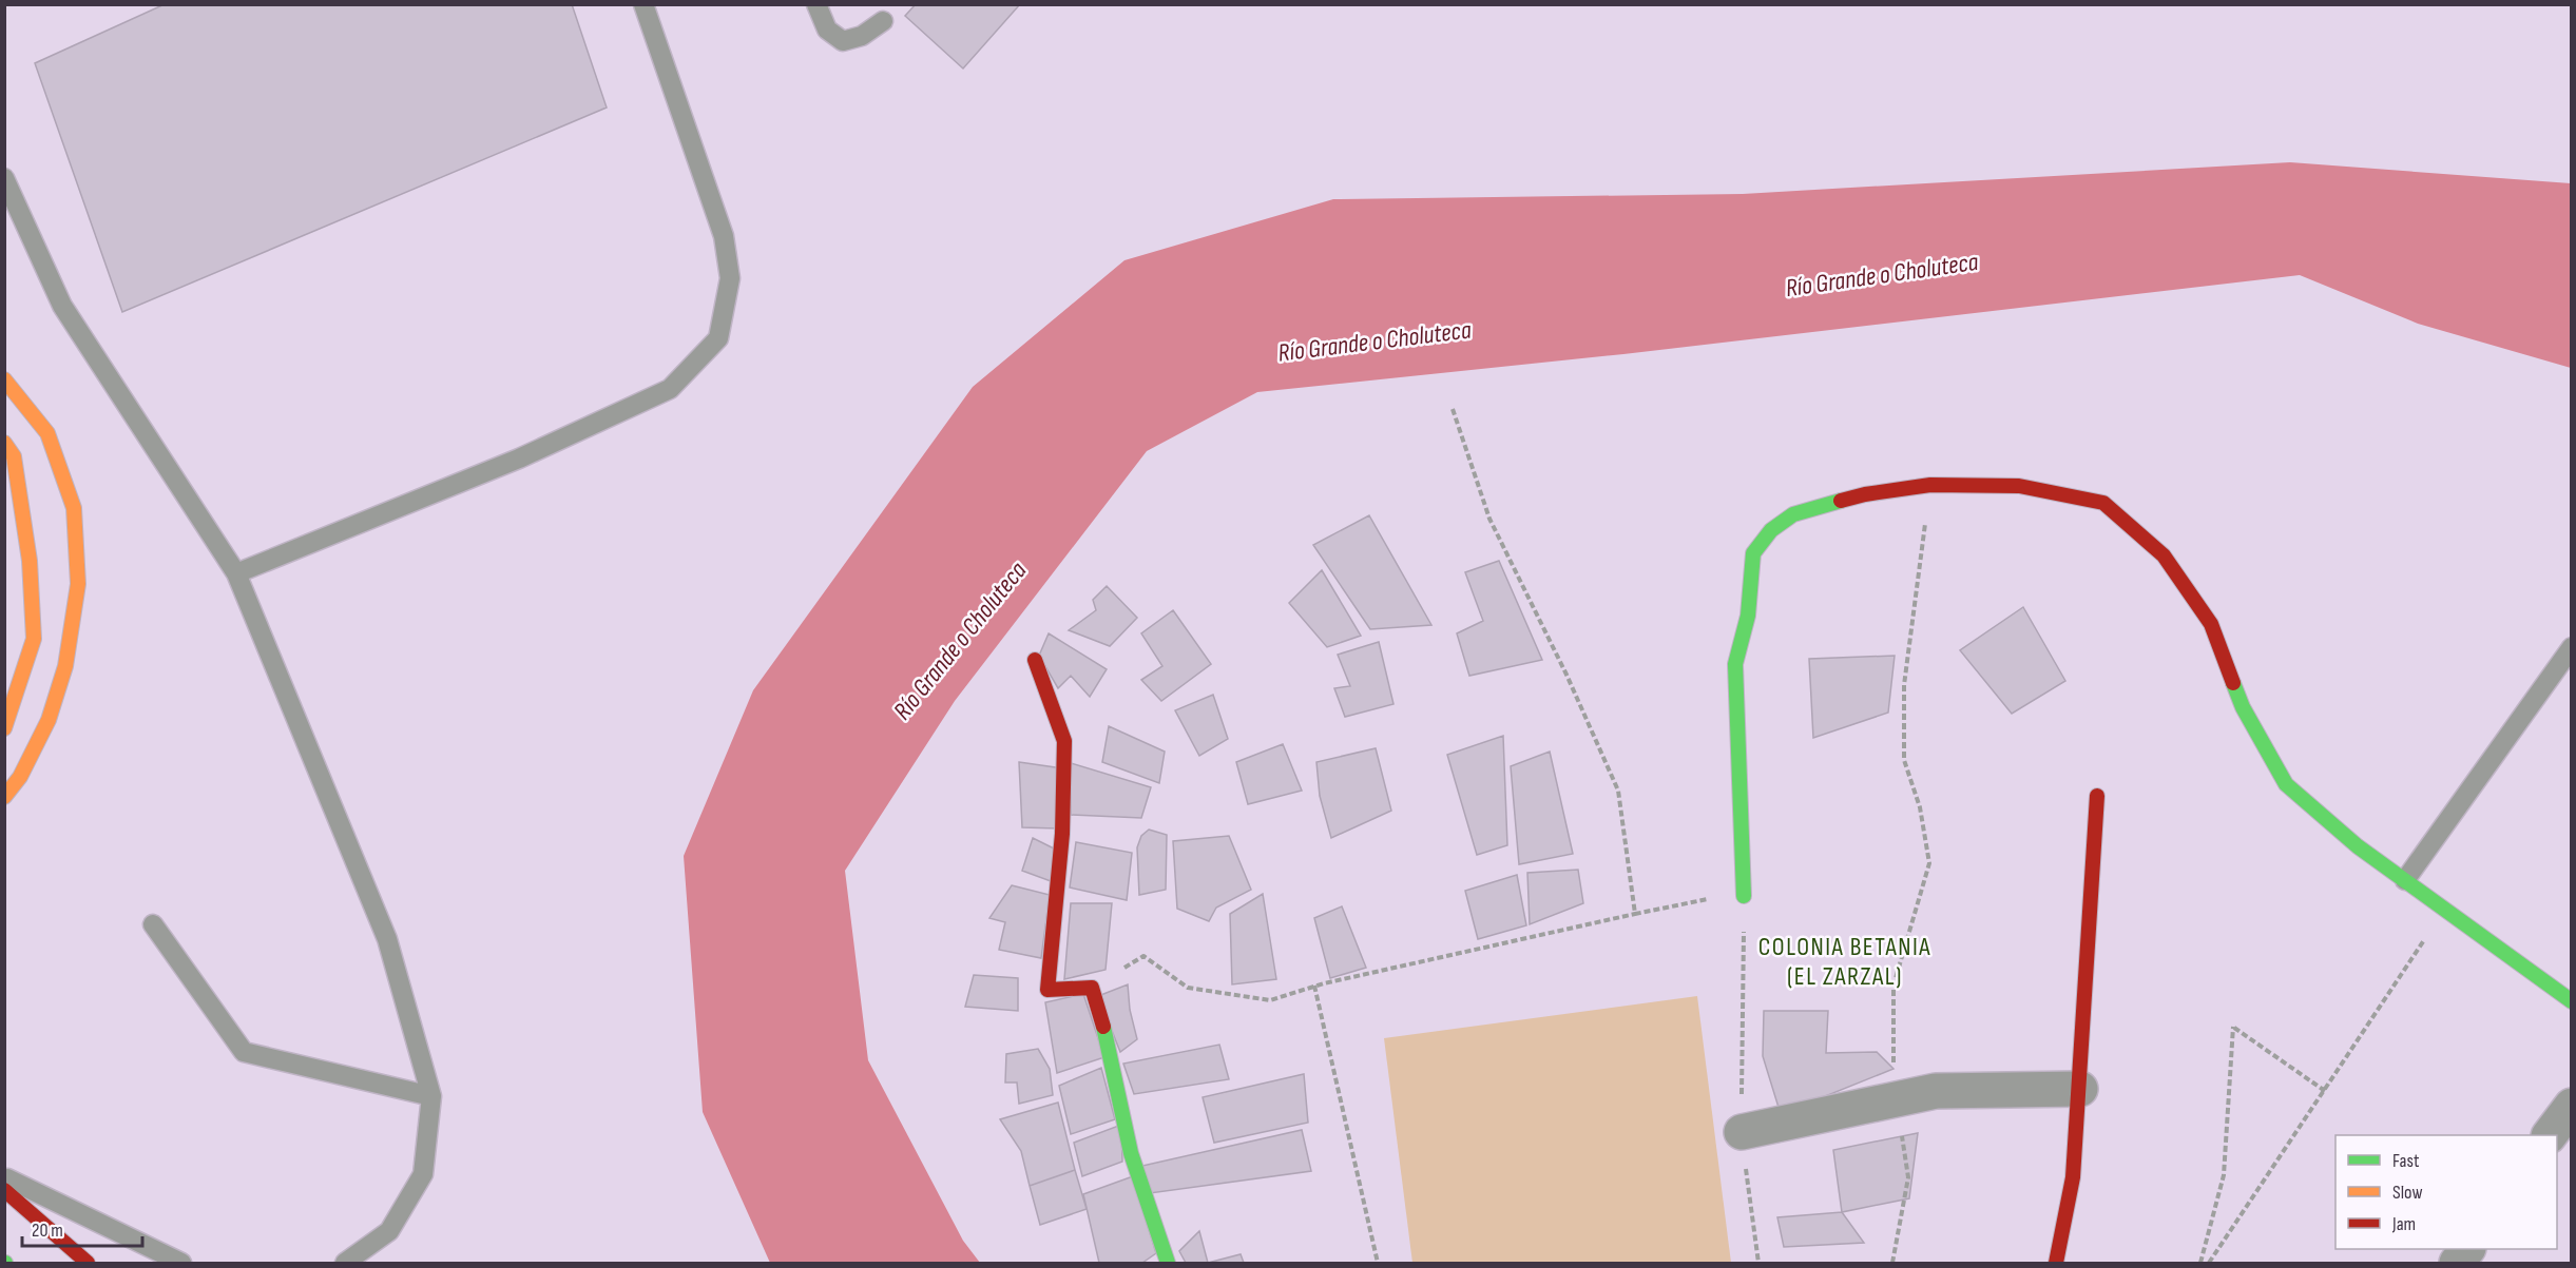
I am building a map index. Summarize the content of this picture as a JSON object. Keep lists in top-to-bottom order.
{
  "districts": ["COLONIA BETANIA (EL ZARZAL)"],
  "water": ["Río Grande o Choluteca"],
  "legend": ["Fast", "Slow", "Jam"],
  "scale_bar": "20 m"
}
